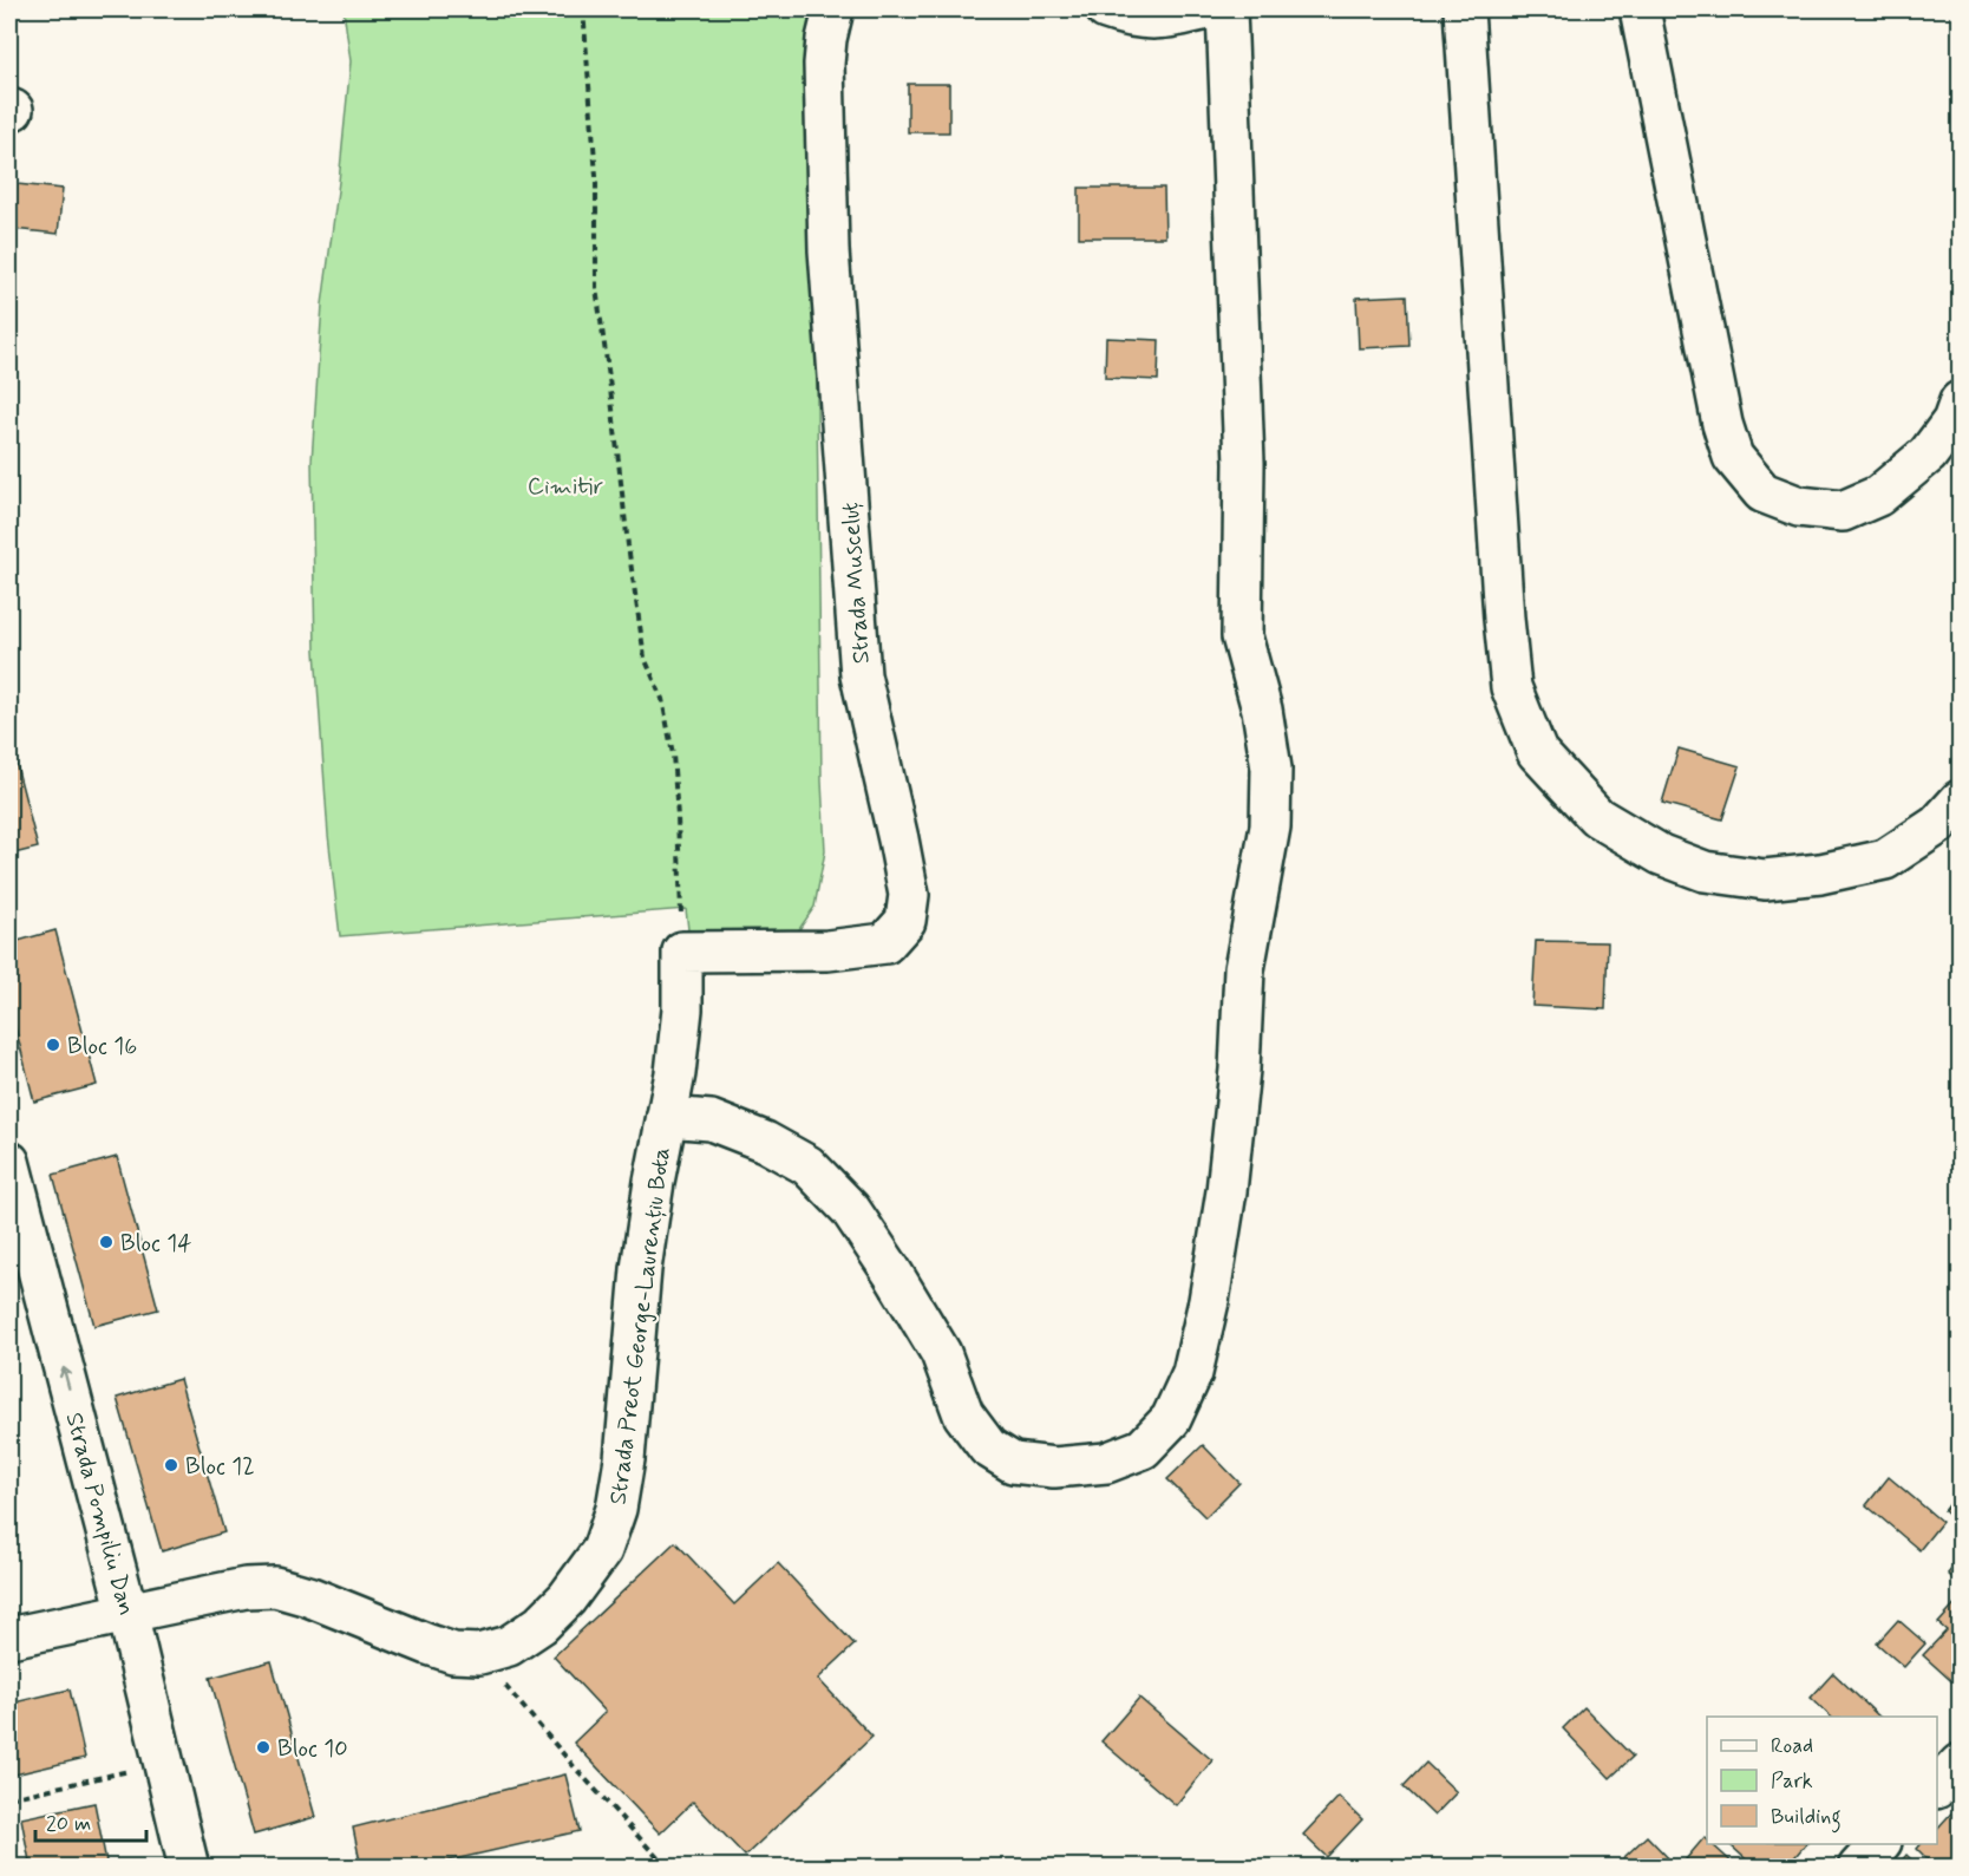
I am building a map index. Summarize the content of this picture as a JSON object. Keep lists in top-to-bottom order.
{
  "streets": {
    "street": ["Strada Musceluț", "Strada Preot George-Laurențiu Bota", "Strada Pompiliu Dan"]
  },
  "crossings": [
    ["Strada Musceluț", "Strada Preot George-Laurențiu Bota"],
    ["Strada Preot George-Laurențiu Bota", "Strada Pompiliu Dan"]
  ],
  "one_way": ["Strada Pompiliu Dan"],
  "parks": ["Cimitir"],
  "places": [
    "Bloc 16",
    "Bloc 14",
    "Bloc 12",
    "Bloc 10"
  ],
  "legend": ["Road", "Park", "Building"],
  "scale_bar": "20 m"
}
